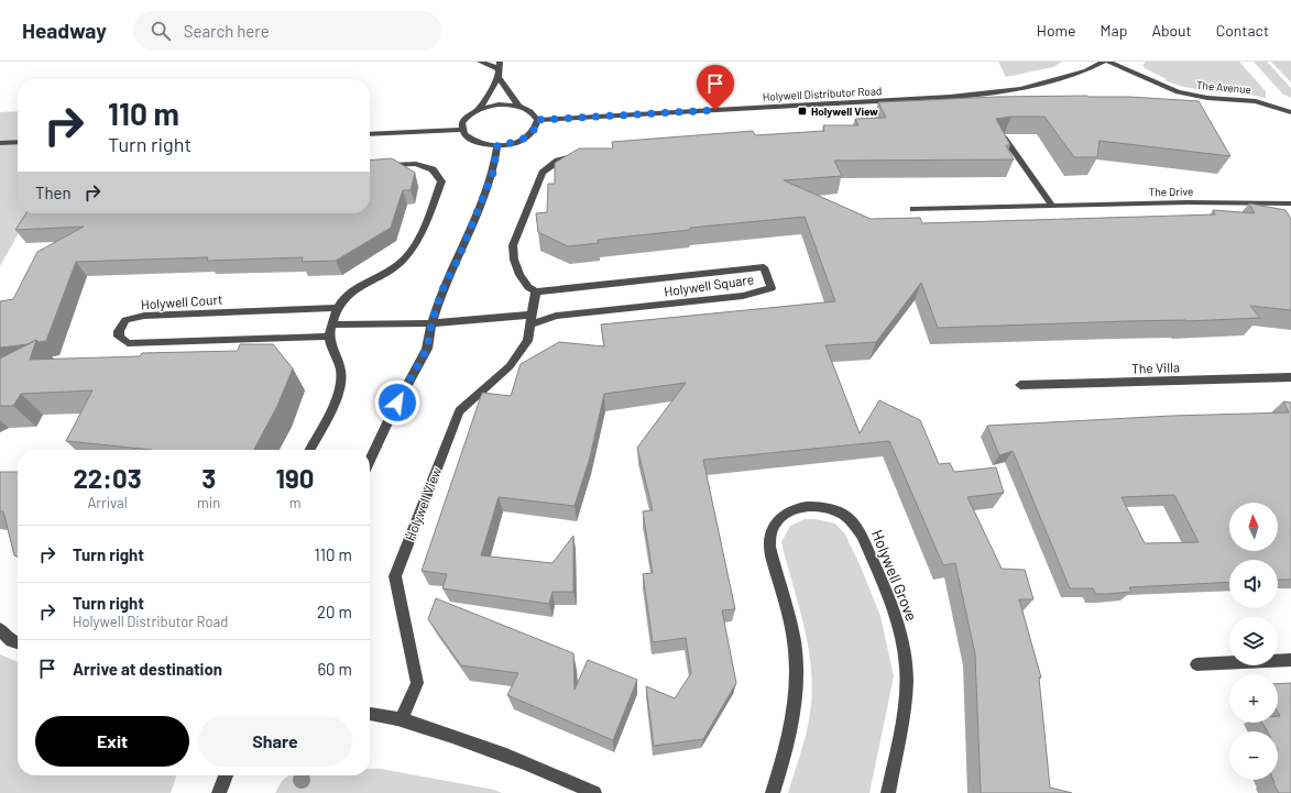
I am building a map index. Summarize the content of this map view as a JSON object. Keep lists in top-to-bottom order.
{
  "streets": {
    "street": [
      "The Avenue",
      "Holywell Distributor Road",
      "The Drive",
      "Holywell Square",
      "Holywell Court",
      "The Villa",
      "Holywell View",
      "Holywell Grove"
    ]
  },
  "crossings": [
    ["Holywell Square", "Holywell View"]
  ],
  "places": {
    "transit": ["Holywell View"]
  },
  "north": "top",
  "page": {
    "header": "Headway",
    "search": "Search here",
    "nav": [
      "Home",
      "Map",
      "About",
      "Contact"
    ],
    "turn": ["110 m", "Turn right"],
    "then": "Then",
    "eta": [
      "22:03",
      "Arrival",
      "3",
      "min",
      "190",
      "m"
    ],
    "map_buttons": ["+", "−"],
    "list": [
      {
        "name": "Turn right",
        "value": "110 m"
      },
      {
        "name": "Turn right",
        "note": "Holywell Distributor Road",
        "value": "20 m"
      },
      {
        "name": "Arrive at destination",
        "value": "60 m"
      }
    ],
    "buttons": ["Exit", "Share"]
  }
}
